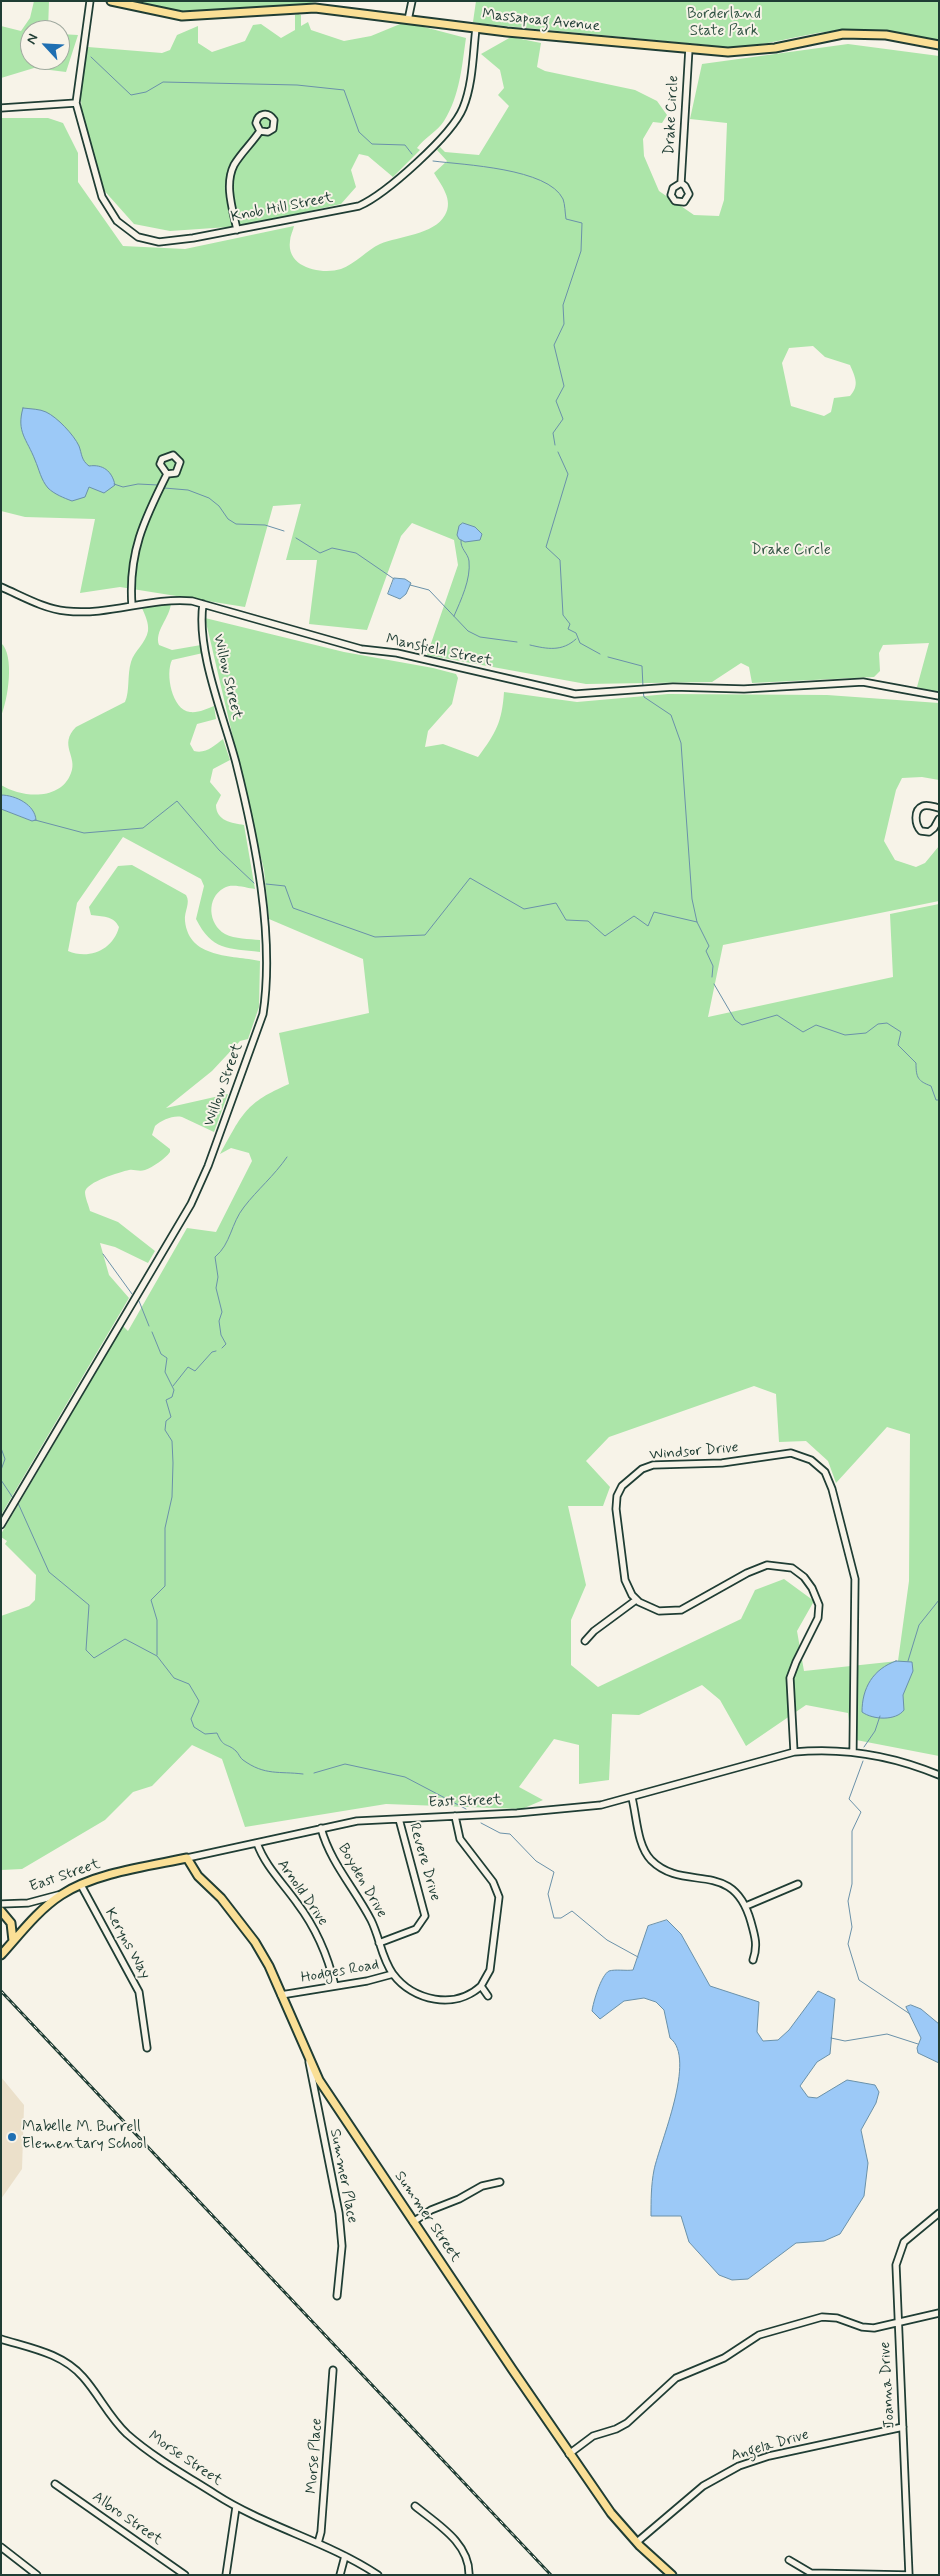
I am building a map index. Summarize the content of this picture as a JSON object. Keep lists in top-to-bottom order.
{
  "streets": {
    "main road": ["Massapoag Avenue", "East Street", "Summer Street"],
    "street": [
      "Drake Circle",
      "Knob Hill Street",
      "Mansfield Street",
      "Willow Street",
      "Windsor Drive",
      "Revere Drive",
      "Boyden Drive",
      "Arnold Drive",
      "Keryns Way",
      "Hodges Road",
      "Summer Place",
      "Joanna Drive",
      "Angela Drive",
      "Morse Place",
      "Morse Street",
      "Albro Street"
    ]
  },
  "crossings": [
    ["Massapoag Avenue", "Drake Circle"],
    ["Massapoag Avenue", "Knob Hill Street"],
    ["Mansfield Street", "Willow Street"],
    ["Windsor Drive", "East Street"],
    ["East Street", "Revere Drive"],
    ["East Street", "Boyden Drive"],
    ["East Street", "Arnold Drive"],
    ["East Street", "Keryns Way"],
    ["East Street", "Summer Street"],
    ["Revere Drive", "Boyden Drive"],
    ["Boyden Drive", "Hodges Road"],
    ["Arnold Drive", "Hodges Road"],
    ["Hodges Road", "Summer Street"],
    ["Summer Place", "Summer Street"],
    ["Summer Street", "Angela Drive"],
    ["Joanna Drive", "Angela Drive"],
    ["Morse Place", "Morse Street"]
  ],
  "parks": ["Borderland State Park", "Drake Circle"],
  "places": ["Mabelle M. Burrell Elementary School"],
  "north": "top left"
}
